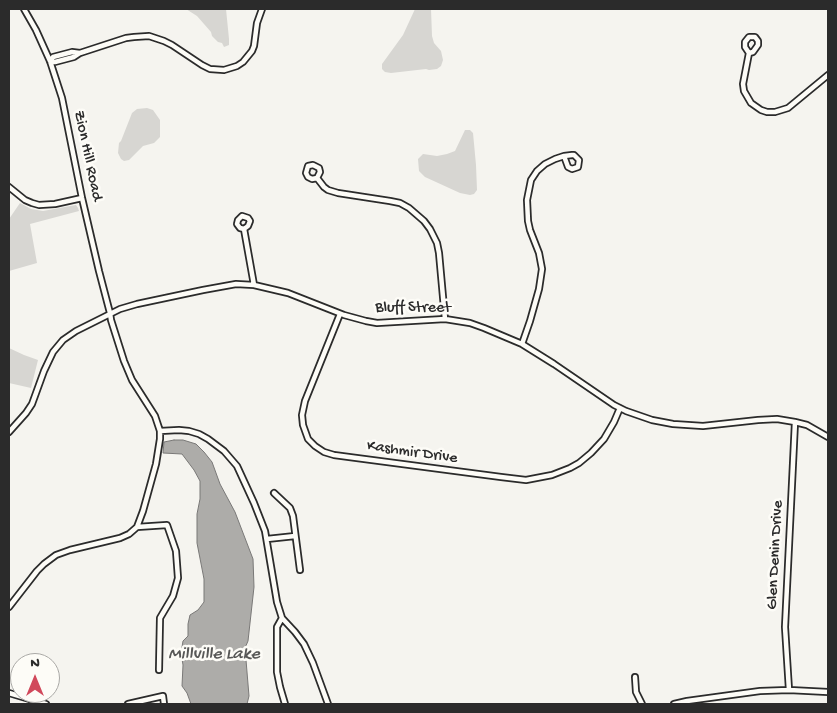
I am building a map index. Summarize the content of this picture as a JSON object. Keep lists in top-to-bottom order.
{
  "streets": {
    "street": [
      "Zion Hill Road",
      "Bluff Street",
      "Kashmir Drive",
      "Glen Denin Drive"
    ]
  },
  "crossings": [
    ["Zion Hill Road", "Bluff Street"],
    ["Bluff Street", "Kashmir Drive"],
    ["Bluff Street", "Glen Denin Drive"]
  ],
  "water": ["Millville Lake"],
  "north": "top"
}
